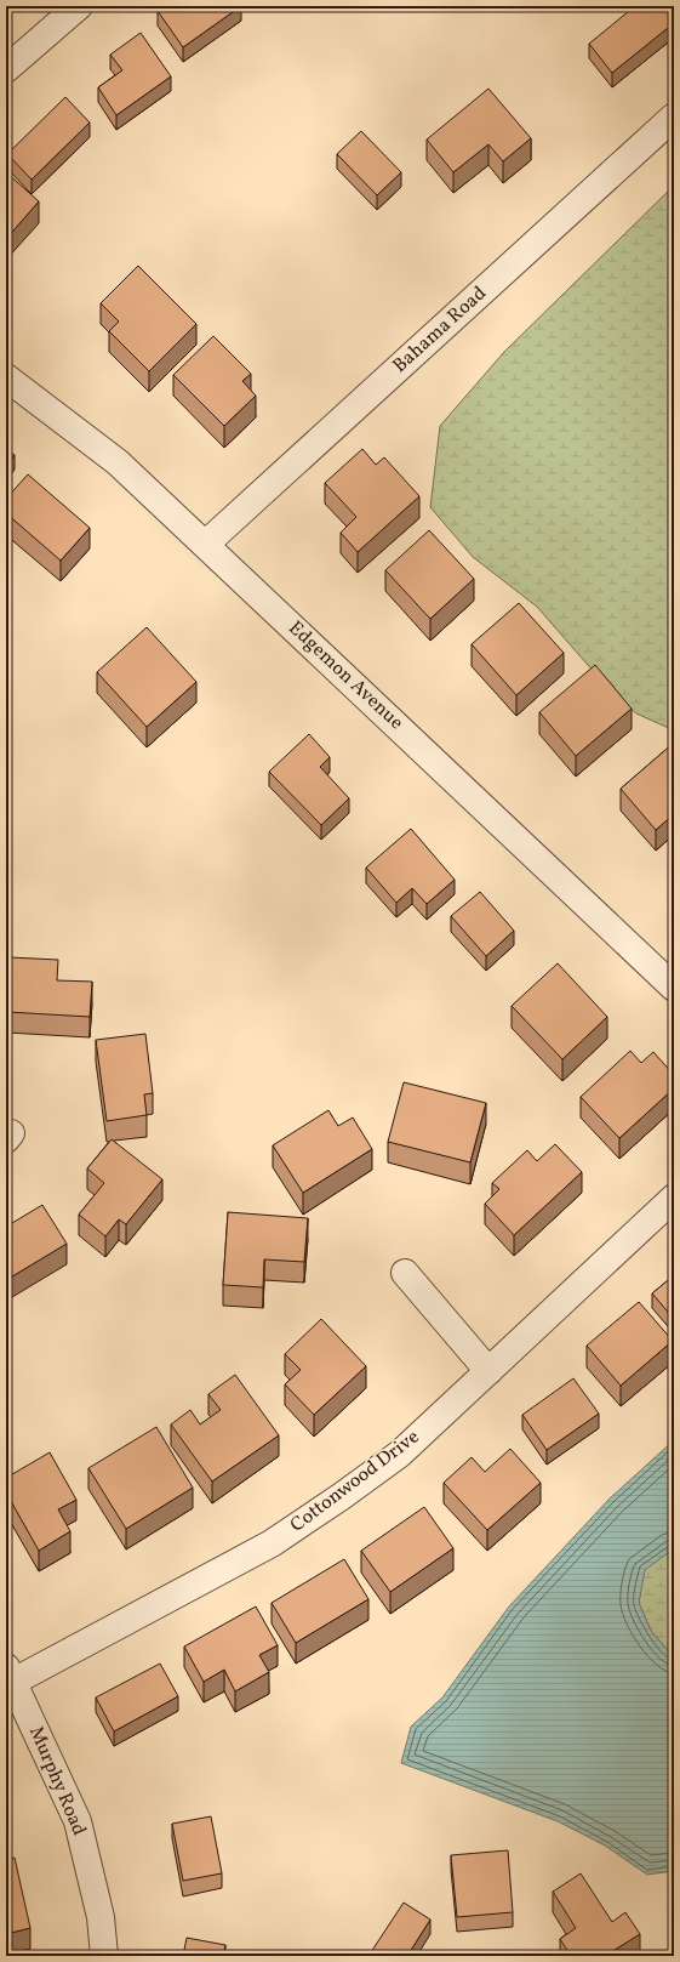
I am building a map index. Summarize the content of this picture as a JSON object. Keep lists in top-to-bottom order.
{
  "streets": {
    "street": [
      "Bahama Road",
      "Edgemon Avenue",
      "Cottonwood Drive",
      "Murphy Road"
    ]
  },
  "crossings": [
    ["Bahama Road", "Edgemon Avenue"],
    ["Cottonwood Drive", "Murphy Road"]
  ]
}
